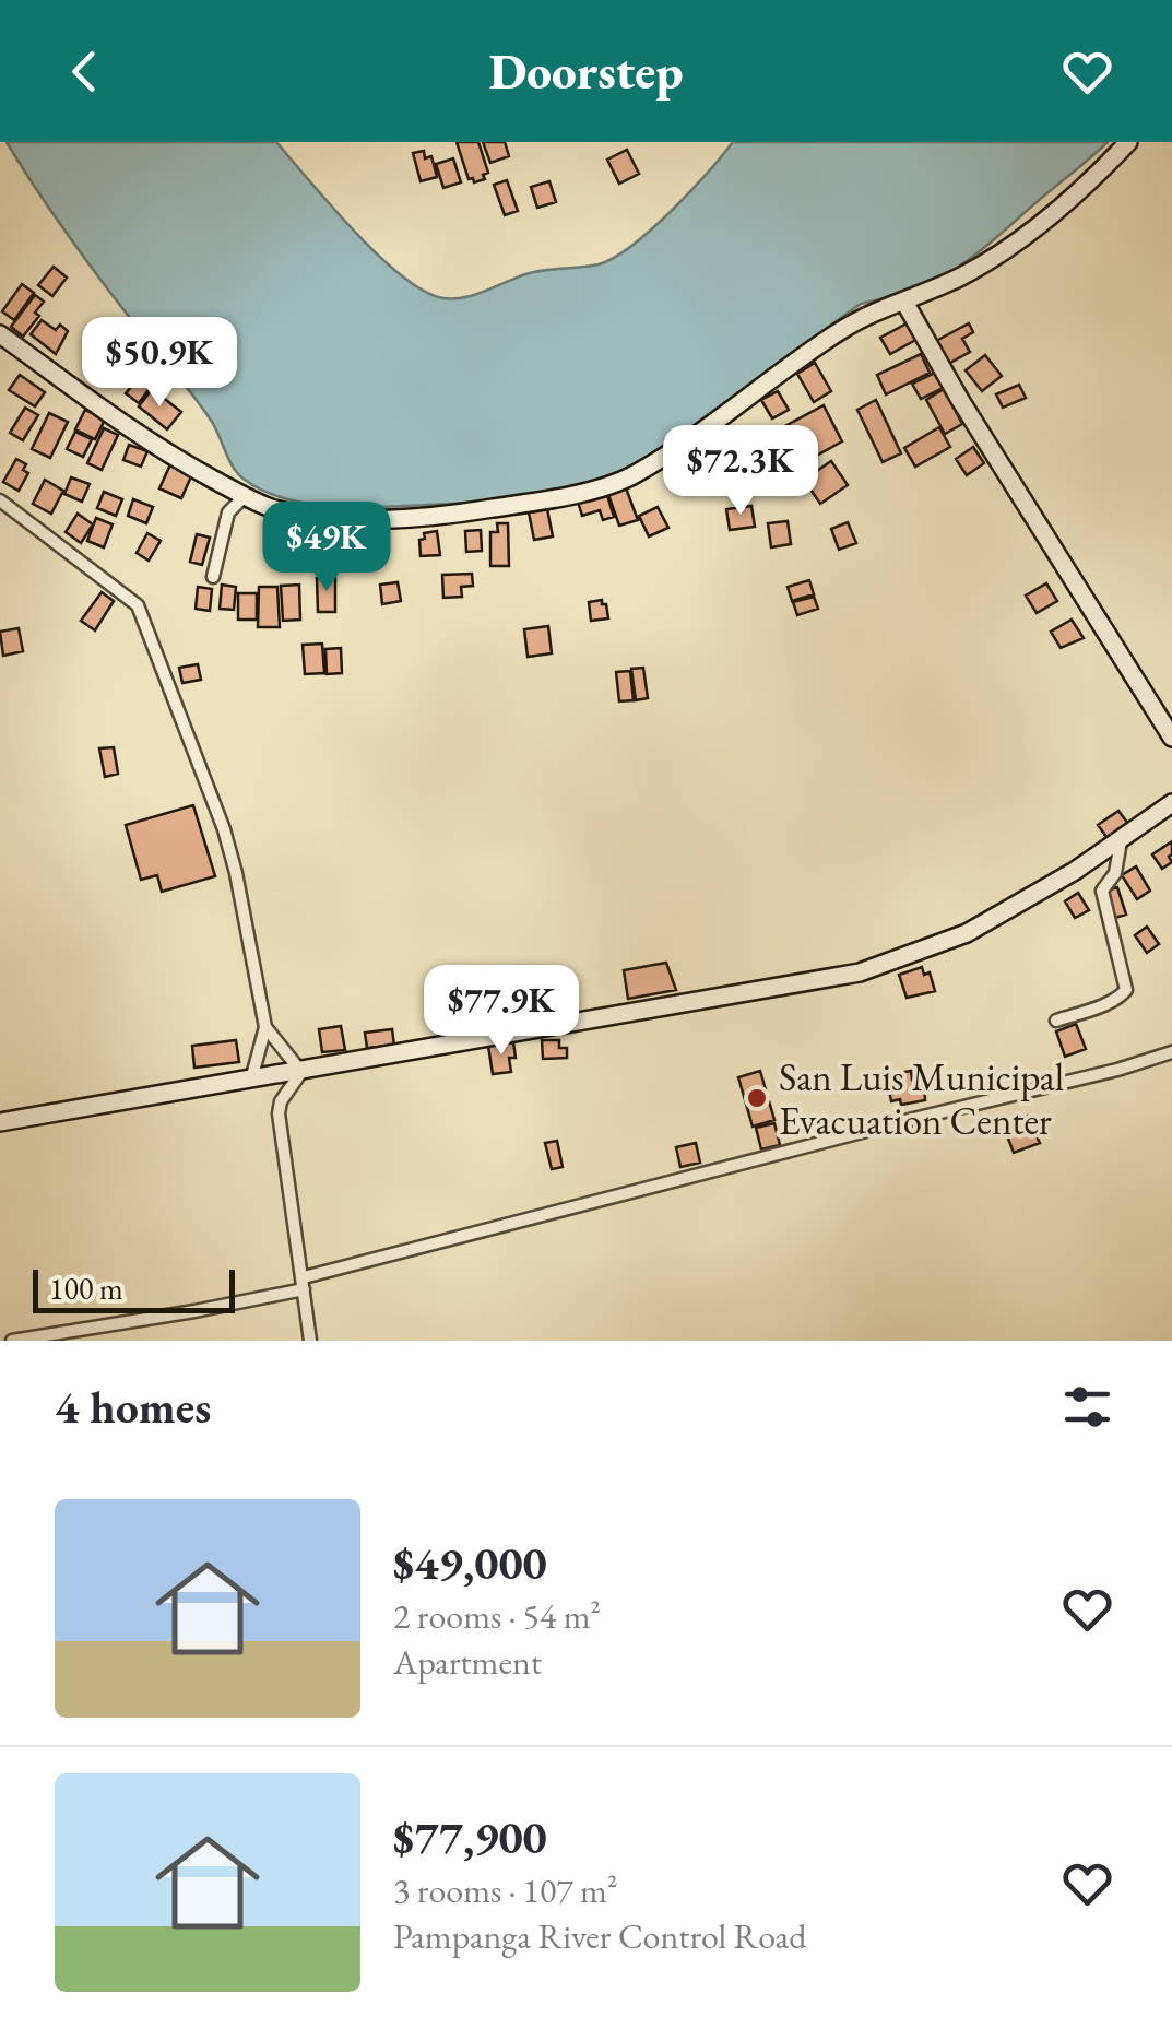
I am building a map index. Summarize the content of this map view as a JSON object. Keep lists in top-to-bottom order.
{
  "places": ["San Luis Municipal Evacuation Center"],
  "scale_bar": "100 m",
  "page": {
    "header": "Doorstep",
    "price": [
      "$50.9K",
      "$72.3K",
      "$49K",
      "$77.9K"
    ],
    "scale": "100 m",
    "heading": "4 homes",
    "list": [
      {
        "name": "$49,000",
        "note": "2 rooms · 54 m² · Apartment"
      },
      {
        "name": "$77,900",
        "note": "3 rooms · 107 m² · Pampanga River Control Road"
      }
    ]
  }
}
